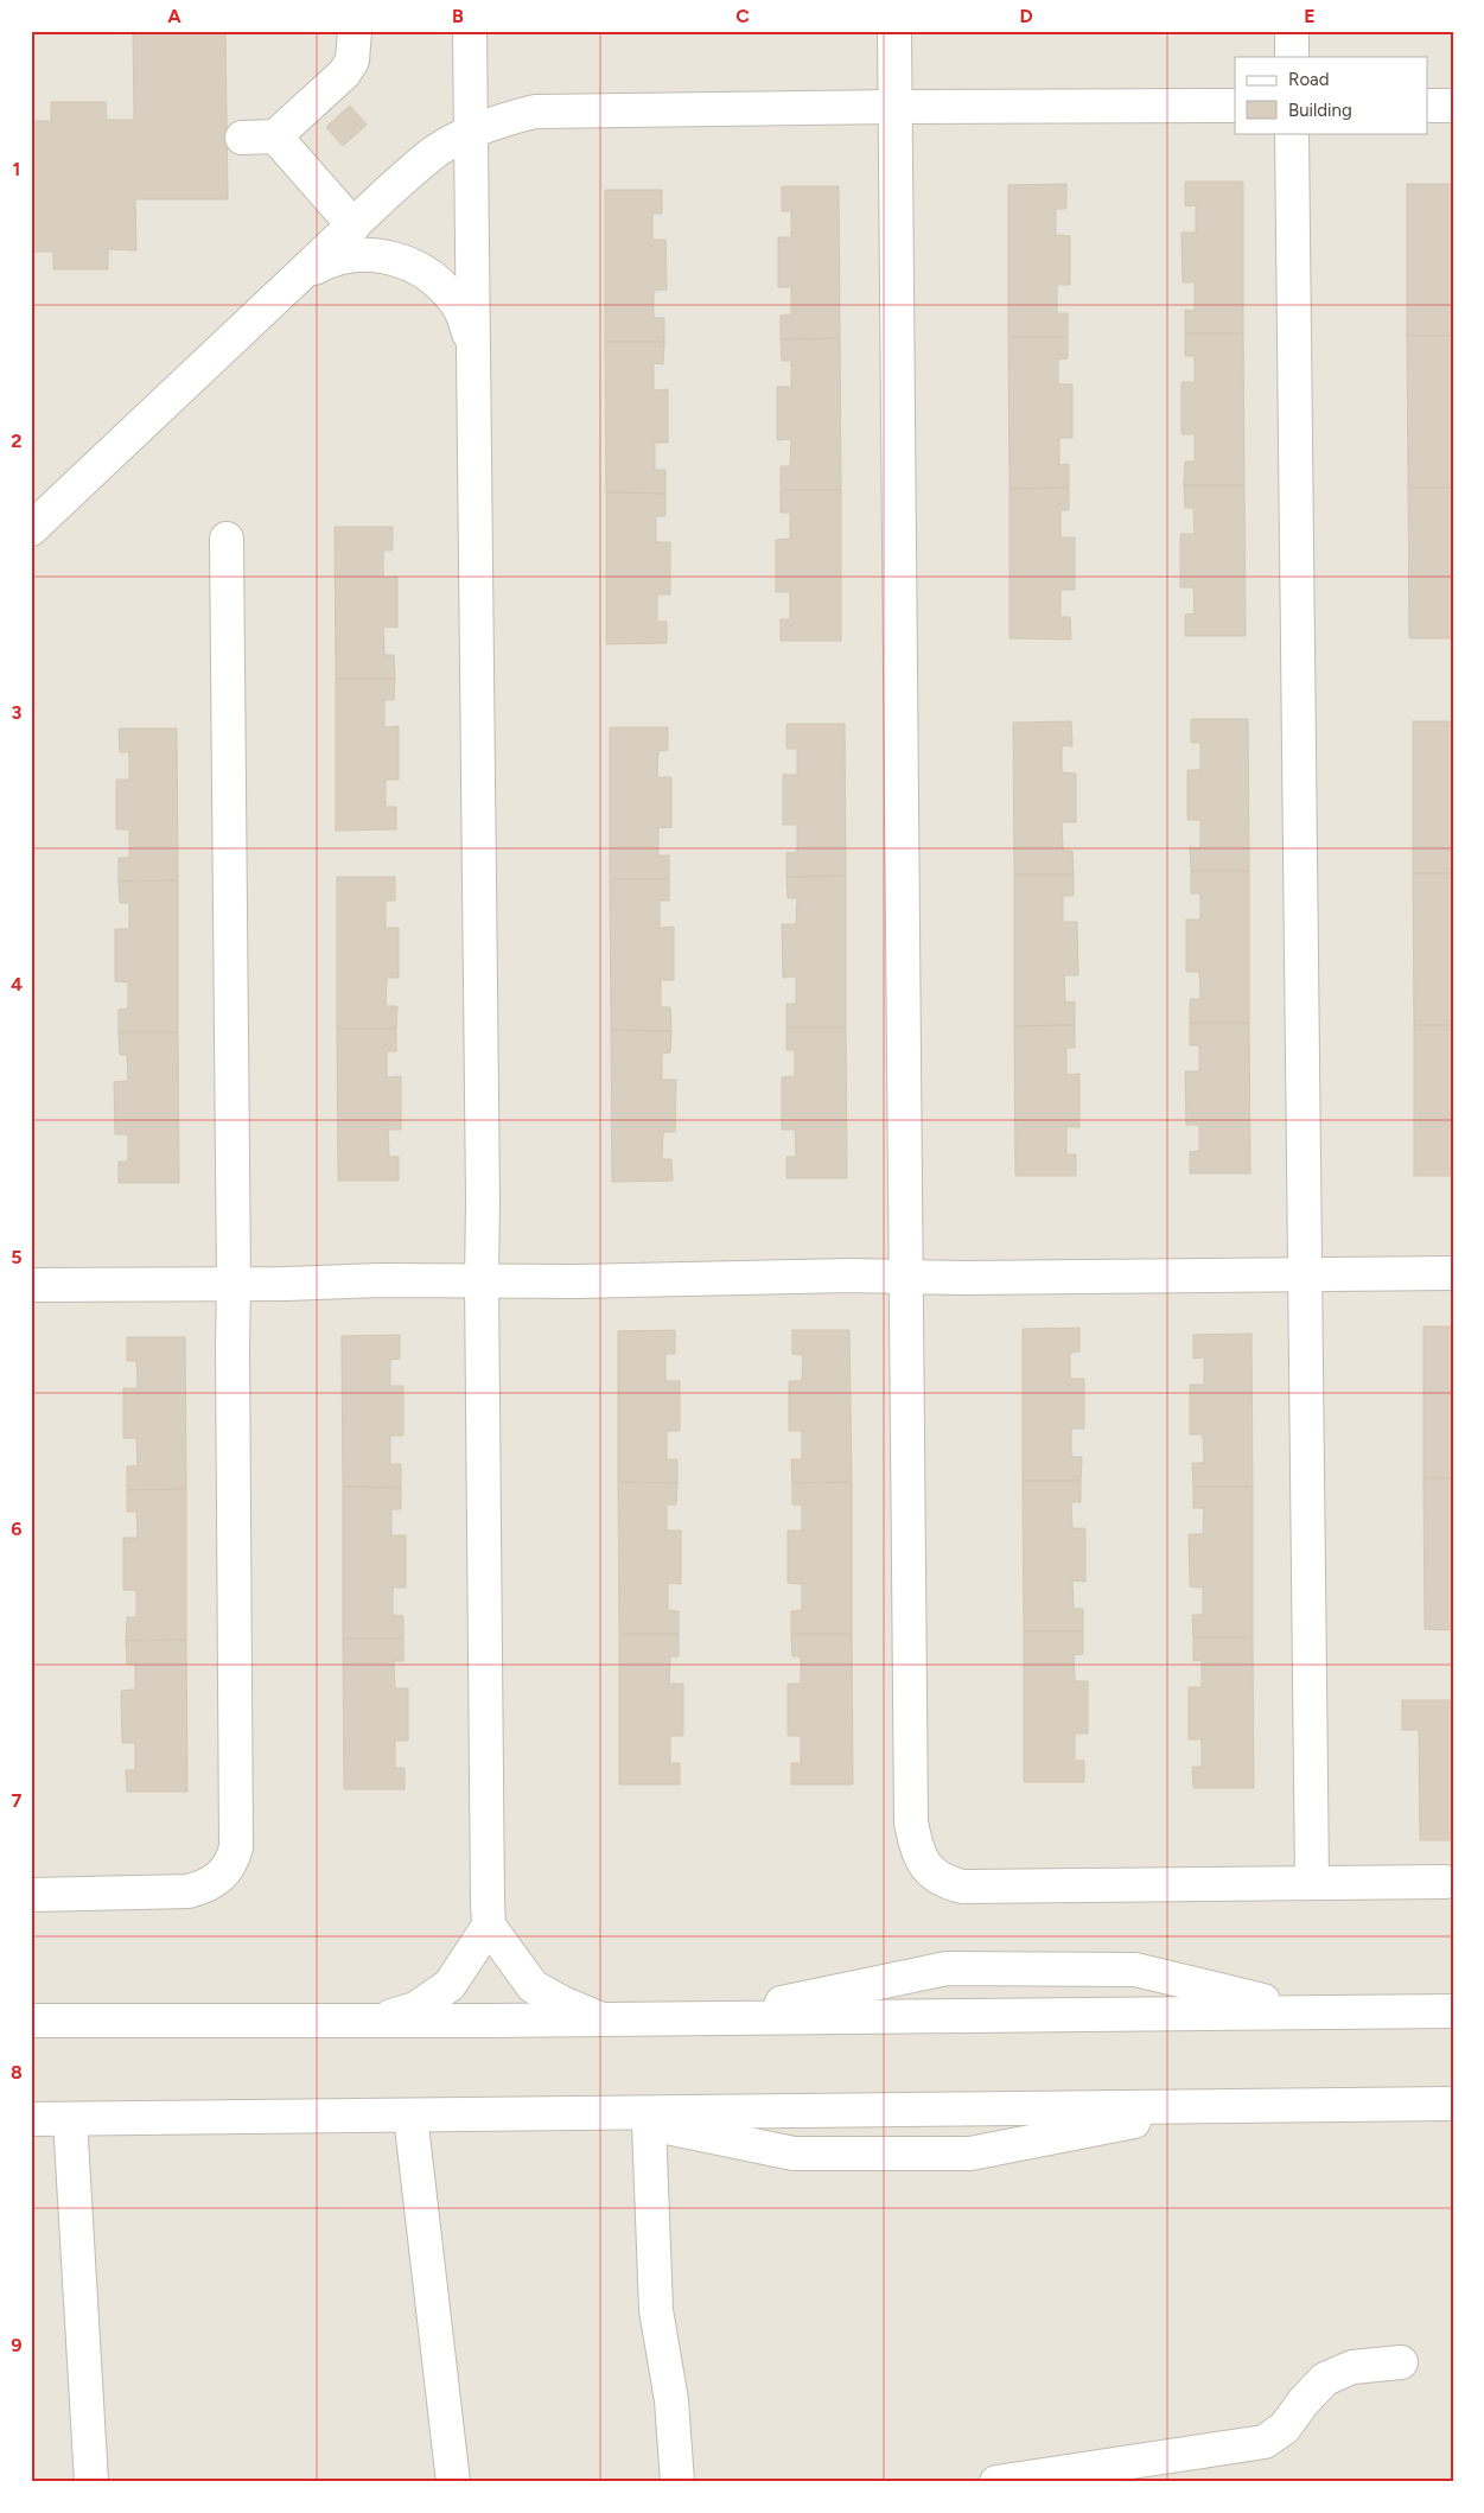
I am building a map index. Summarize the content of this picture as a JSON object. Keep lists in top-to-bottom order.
{
  "legend": ["Road", "Building"],
  "grid": {
    "columns": [
      "A",
      "B",
      "C",
      "D",
      "E"
    ],
    "rows": [
      "1",
      "2",
      "3",
      "4",
      "5",
      "6",
      "7",
      "8",
      "9"
    ]
  }
}
